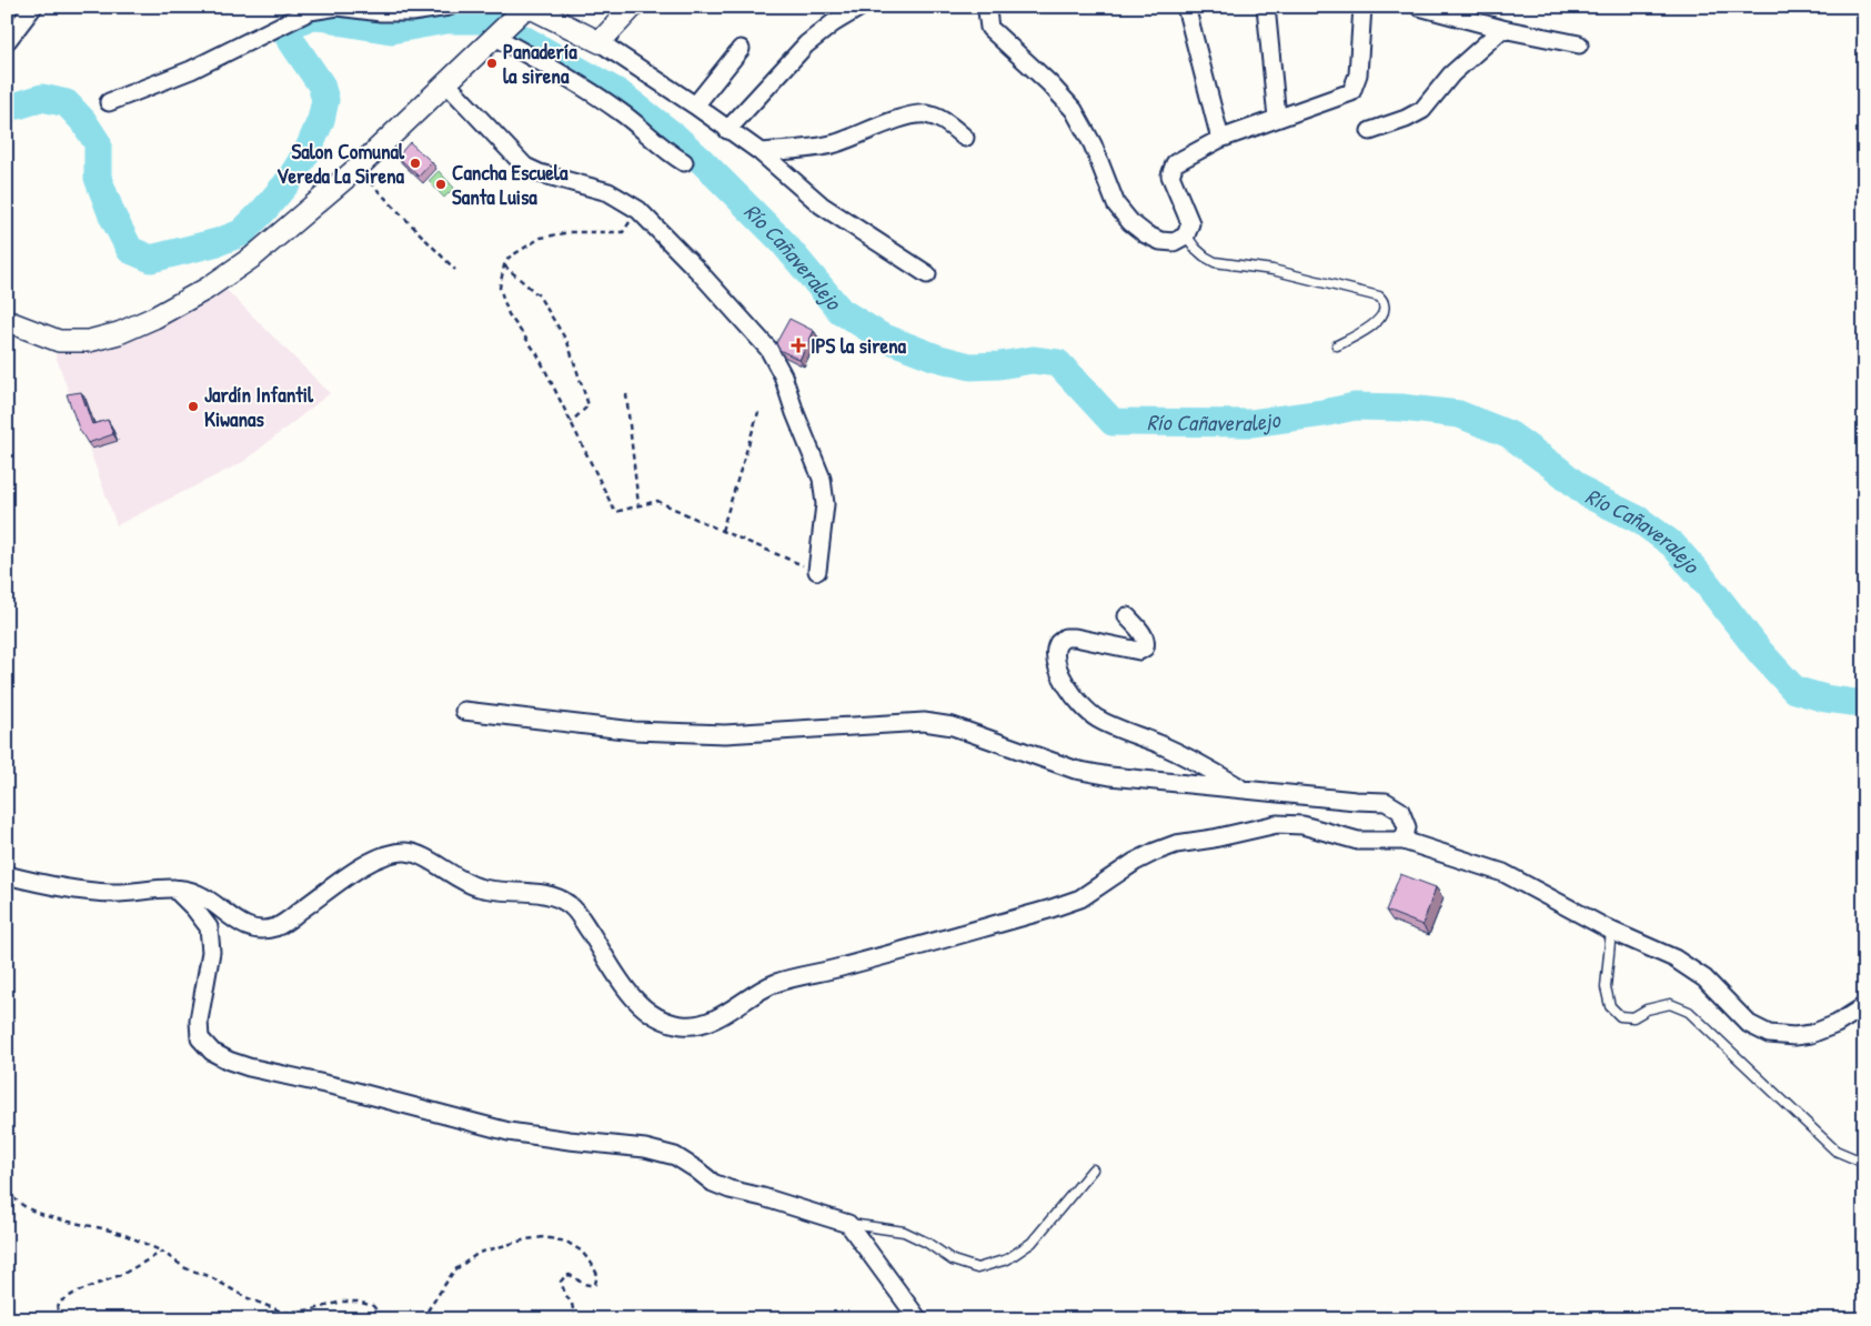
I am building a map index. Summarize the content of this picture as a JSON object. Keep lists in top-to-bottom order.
{
  "water": ["Río Cañaveralejo"],
  "places": {
    "other": [
      "Panadería la sirena",
      "Salon Comunal Vereda La Sirena",
      "Cancha Escuela Santa Luisa",
      "Jardín Infantil Kiwanas"
    ],
    "health": ["IPS la sirena"]
  }
}
